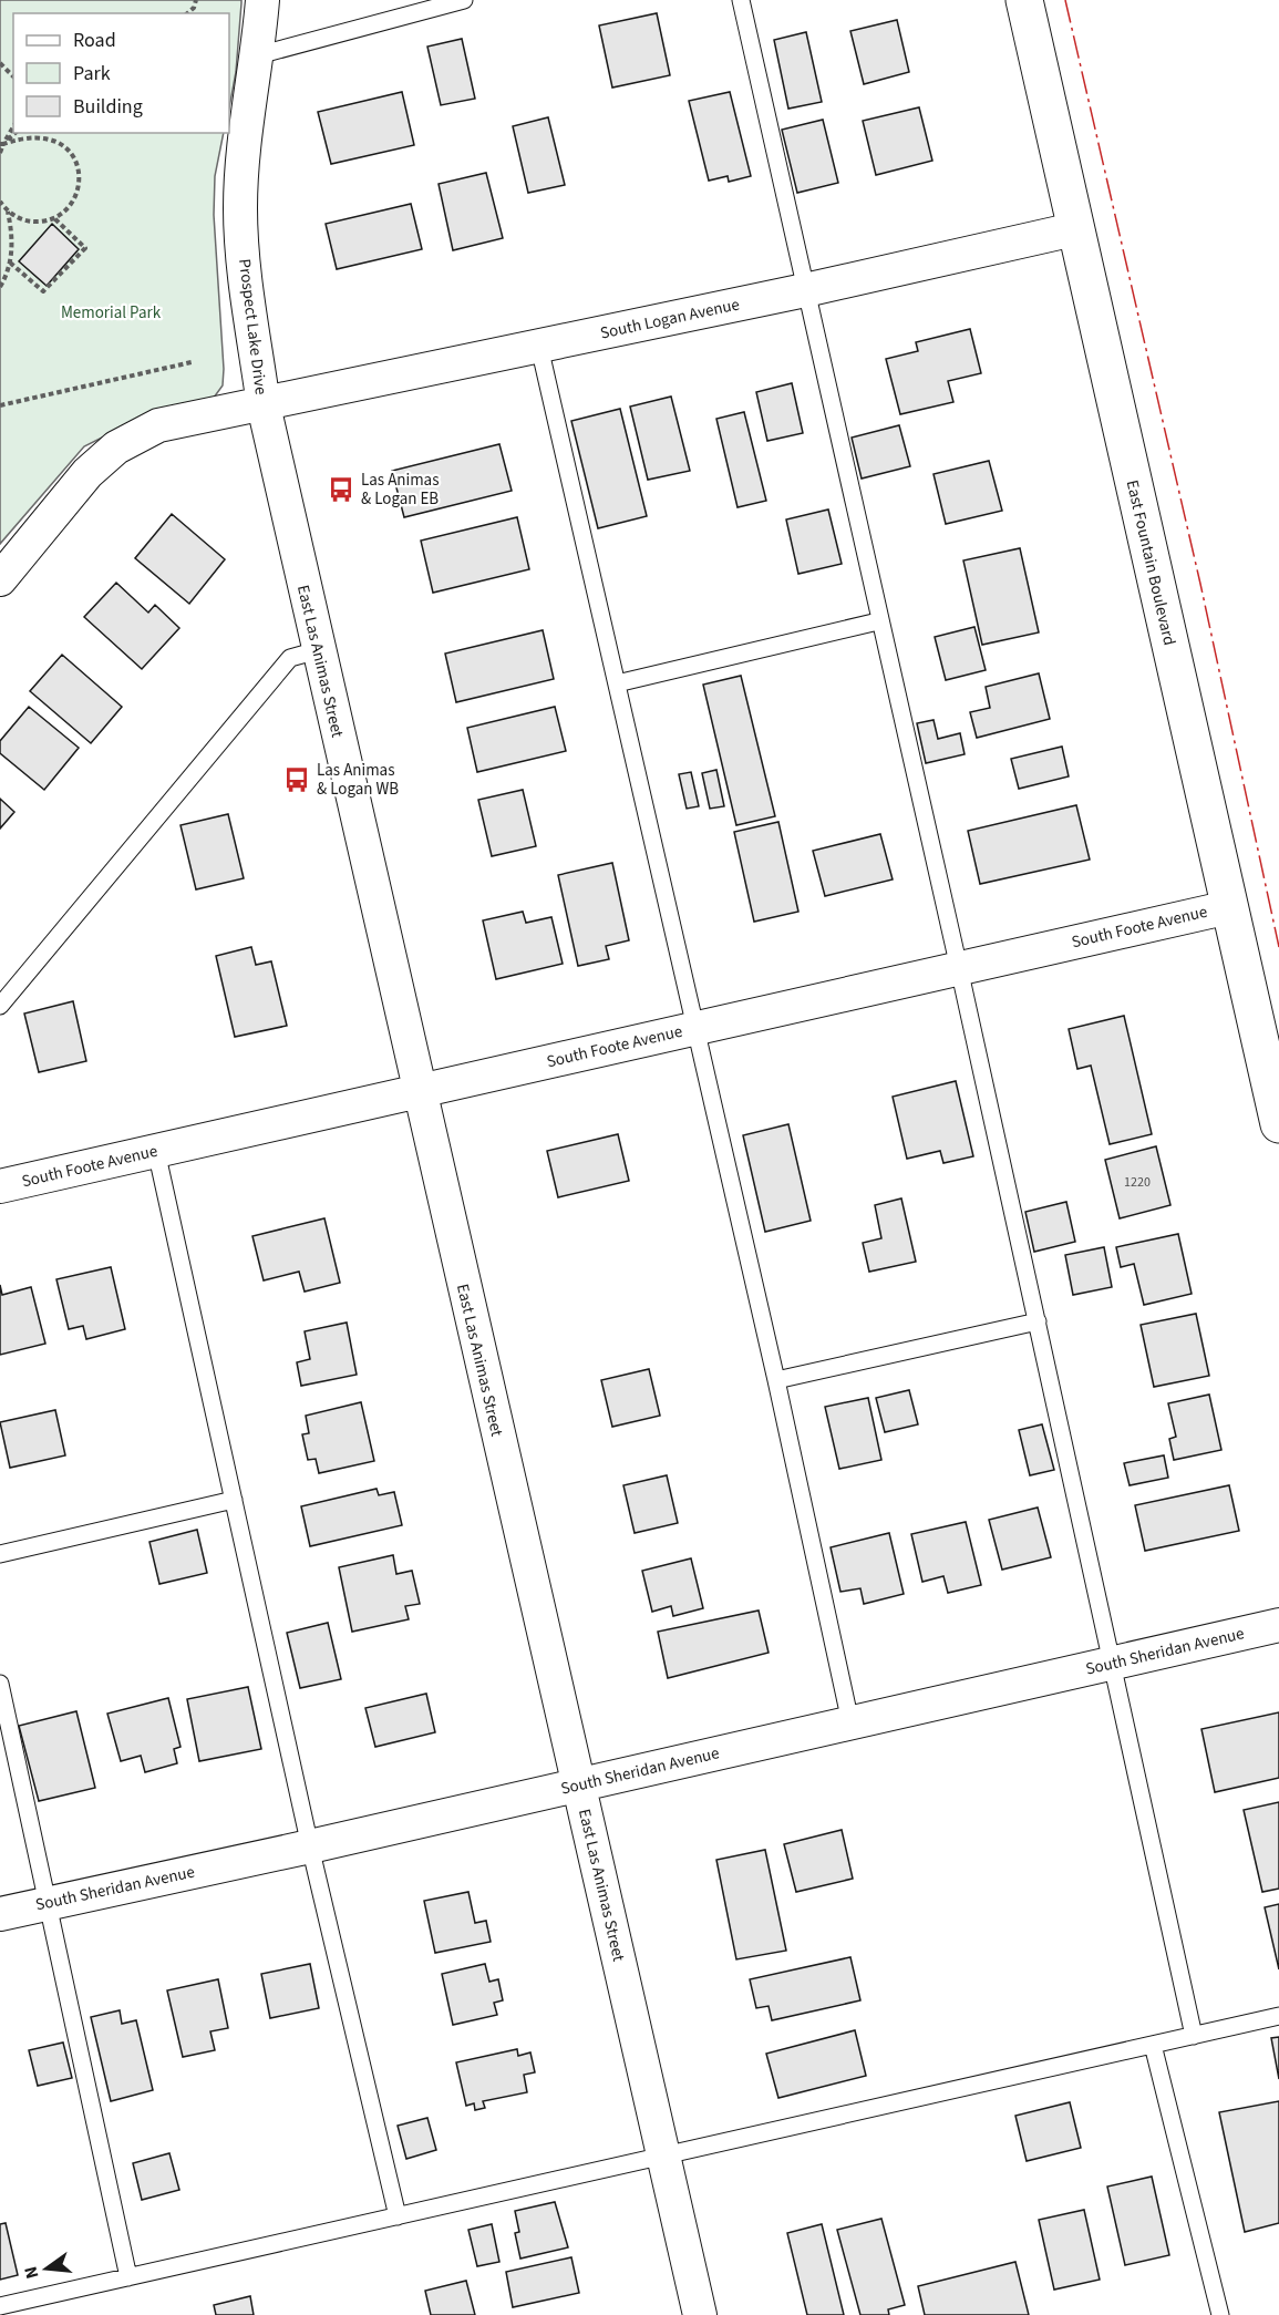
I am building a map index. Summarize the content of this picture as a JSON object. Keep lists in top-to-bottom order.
{
  "streets": {
    "main road": ["East Fountain Boulevard"],
    "street": [
      "South Logan Avenue",
      "Prospect Lake Drive",
      "East Las Animas Street",
      "South Foote Avenue",
      "South Sheridan Avenue"
    ]
  },
  "crossings": [
    ["South Logan Avenue", "Prospect Lake Drive"],
    ["South Logan Avenue", "East Fountain Boulevard"],
    ["South Logan Avenue", "East Las Animas Street"],
    ["Prospect Lake Drive", "East Las Animas Street"],
    ["East Fountain Boulevard", "South Foote Avenue"],
    ["East Las Animas Street", "South Foote Avenue"],
    ["East Las Animas Street", "South Sheridan Avenue"]
  ],
  "parks": ["Memorial Park"],
  "places": {
    "bus stop": ["Las Animas & Logan EB", "Las Animas & Logan WB"]
  },
  "house_numbers": ["1220"],
  "legend": ["Road", "Park", "Building"],
  "north": "left"
}
